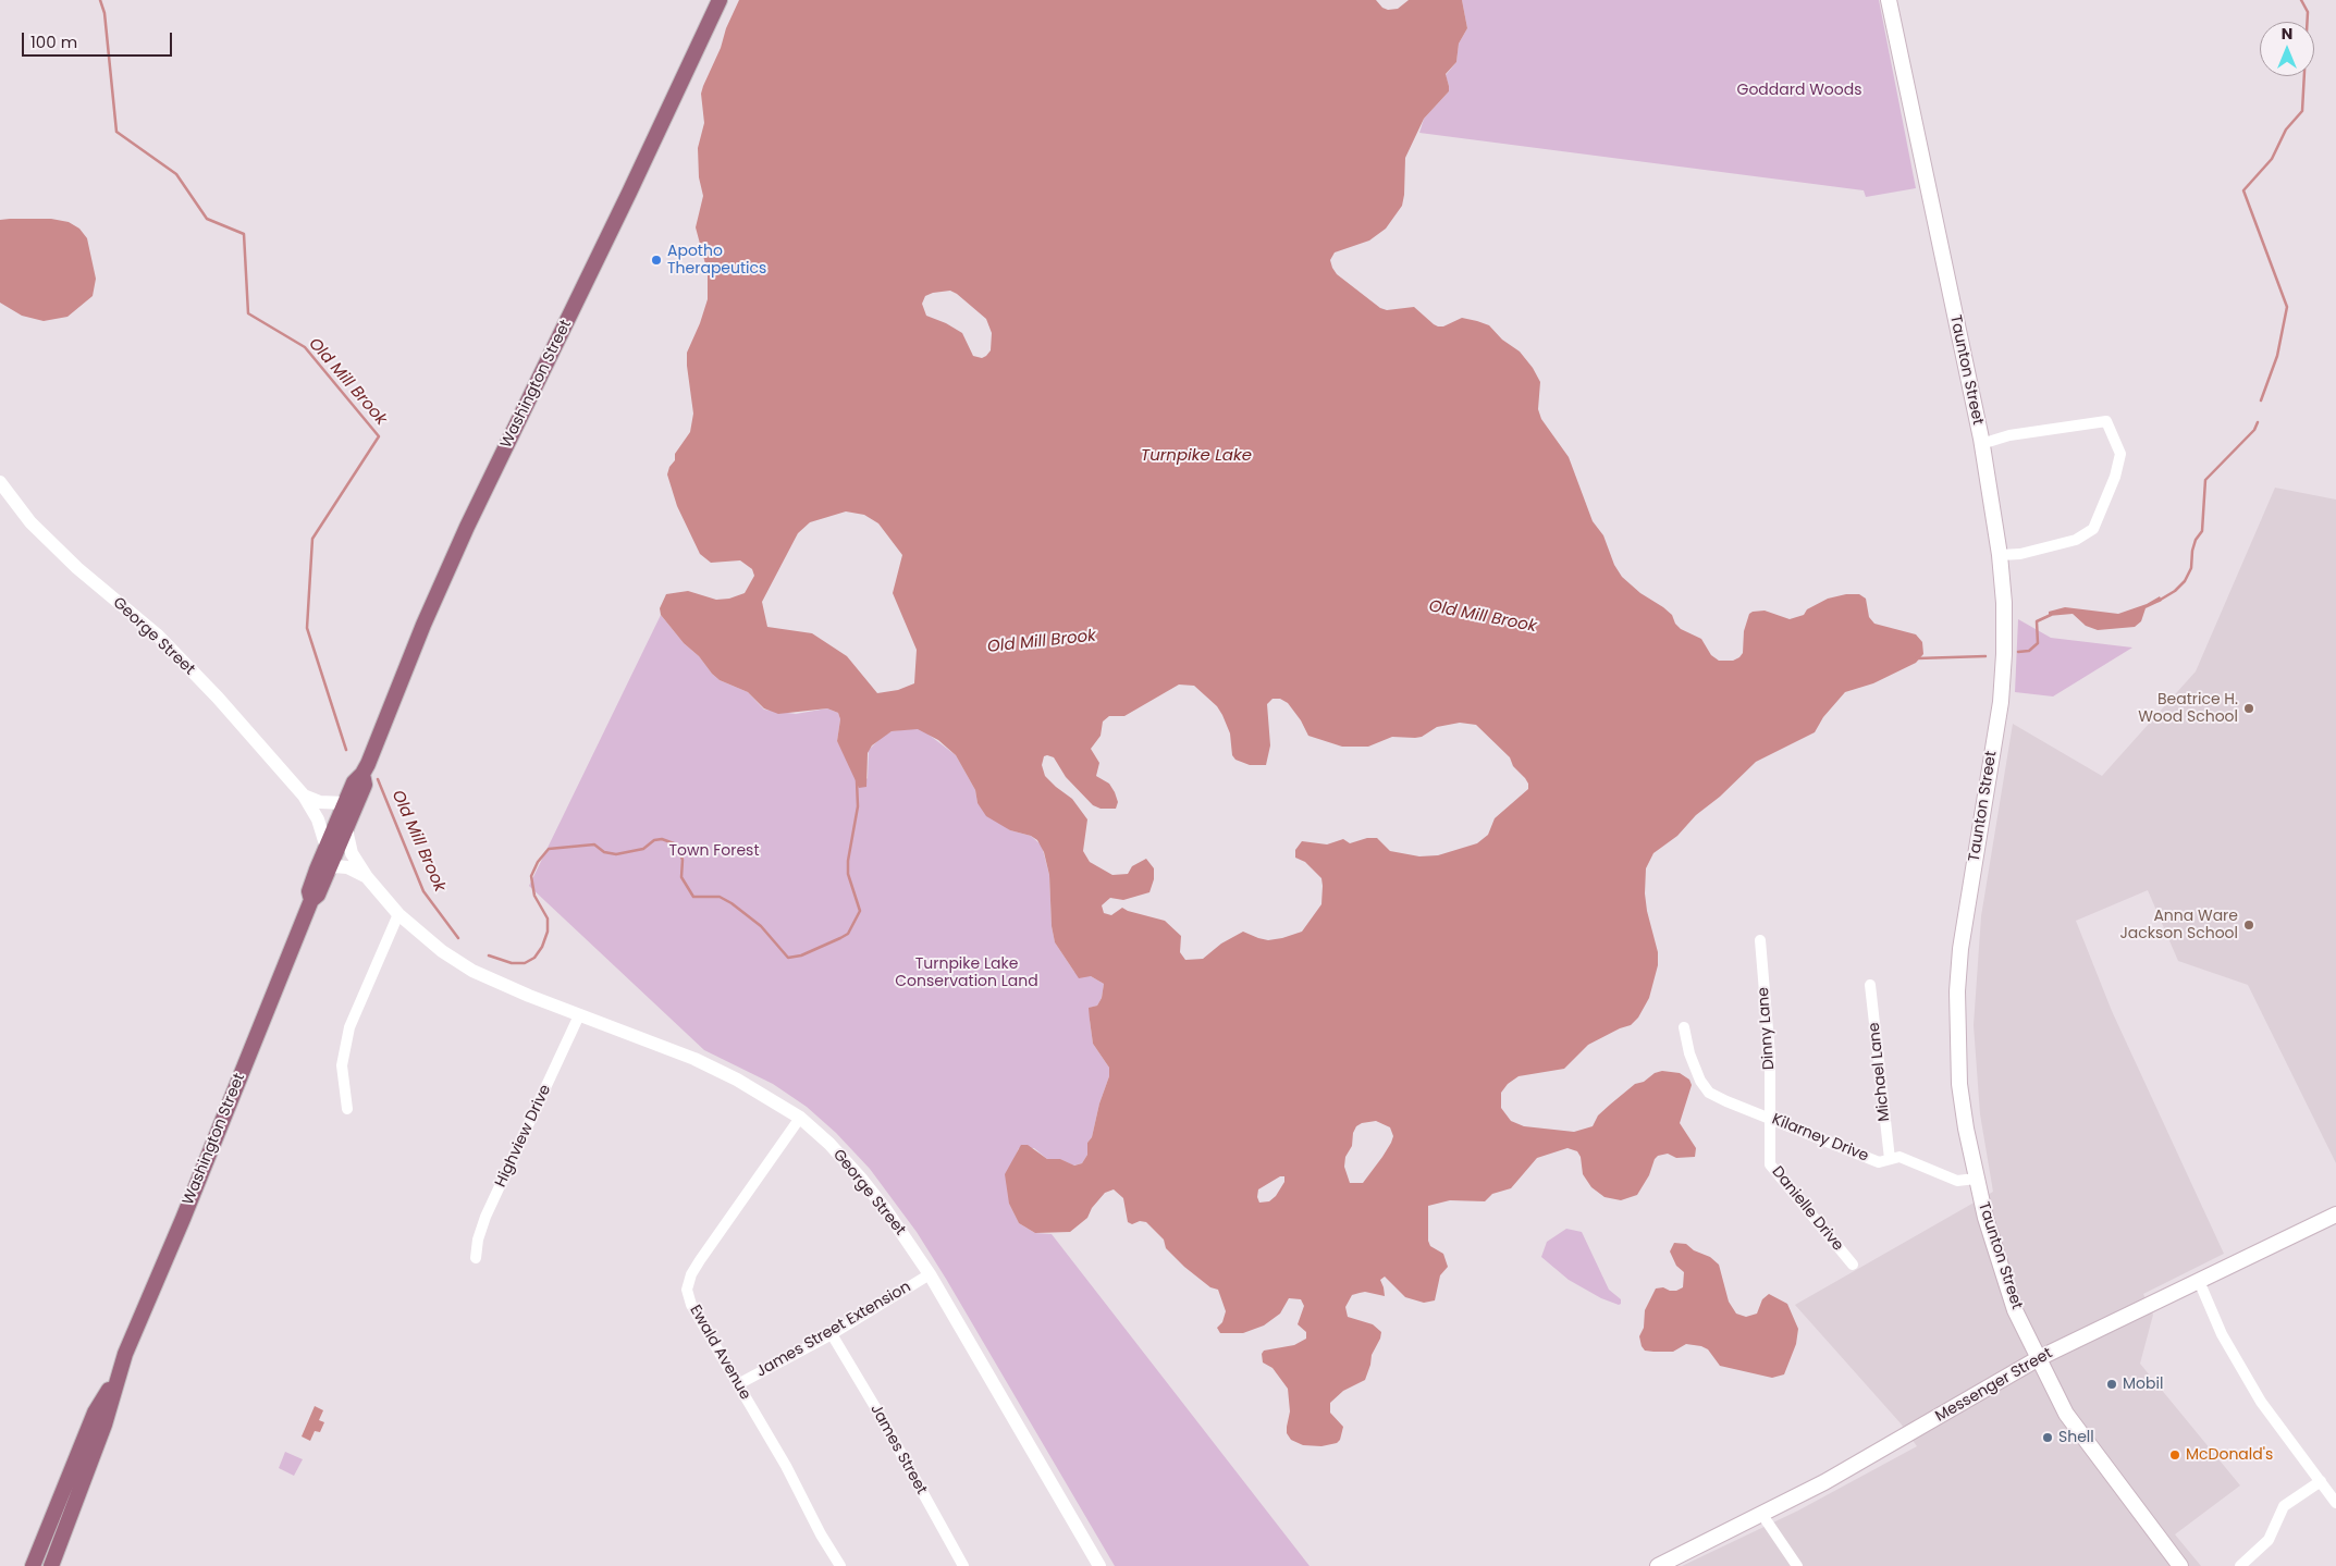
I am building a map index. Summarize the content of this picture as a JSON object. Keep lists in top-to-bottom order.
{
  "streets": {
    "main road": ["Taunton Street", "Washington Street", "Messenger Street"],
    "street": [
      "George Street",
      "Dinny Lane",
      "Michael Lane",
      "Highview Drive",
      "Kilarney Drive",
      "Danielle Drive",
      "James Street Extension",
      "Ewald Avenue",
      "James Street"
    ]
  },
  "crossings": [
    ["Taunton Street", "Kilarney Drive"],
    ["Taunton Street", "Messenger Street"],
    ["Washington Street", "George Street"],
    ["George Street", "Highview Drive"],
    ["George Street", "James Street Extension"],
    ["George Street", "Ewald Avenue"],
    ["Dinny Lane", "Kilarney Drive"],
    ["Dinny Lane", "Danielle Drive"],
    ["Michael Lane", "Kilarney Drive"],
    ["Kilarney Drive", "Danielle Drive"],
    ["James Street Extension", "Ewald Avenue"],
    ["James Street Extension", "James Street"]
  ],
  "water": ["Old Mill Brook", "Turnpike Lake"],
  "parks": ["Goddard Woods", "Town Forest", "Turnpike Lake Conservation Land"],
  "places": [
    "Apotho Therapeutics",
    "Beatrice H. Wood School",
    "Anna Ware Jackson School",
    "Mobil",
    "Shell",
    "McDonald's"
  ],
  "scale_bar": "100 m",
  "north": "top"
}
